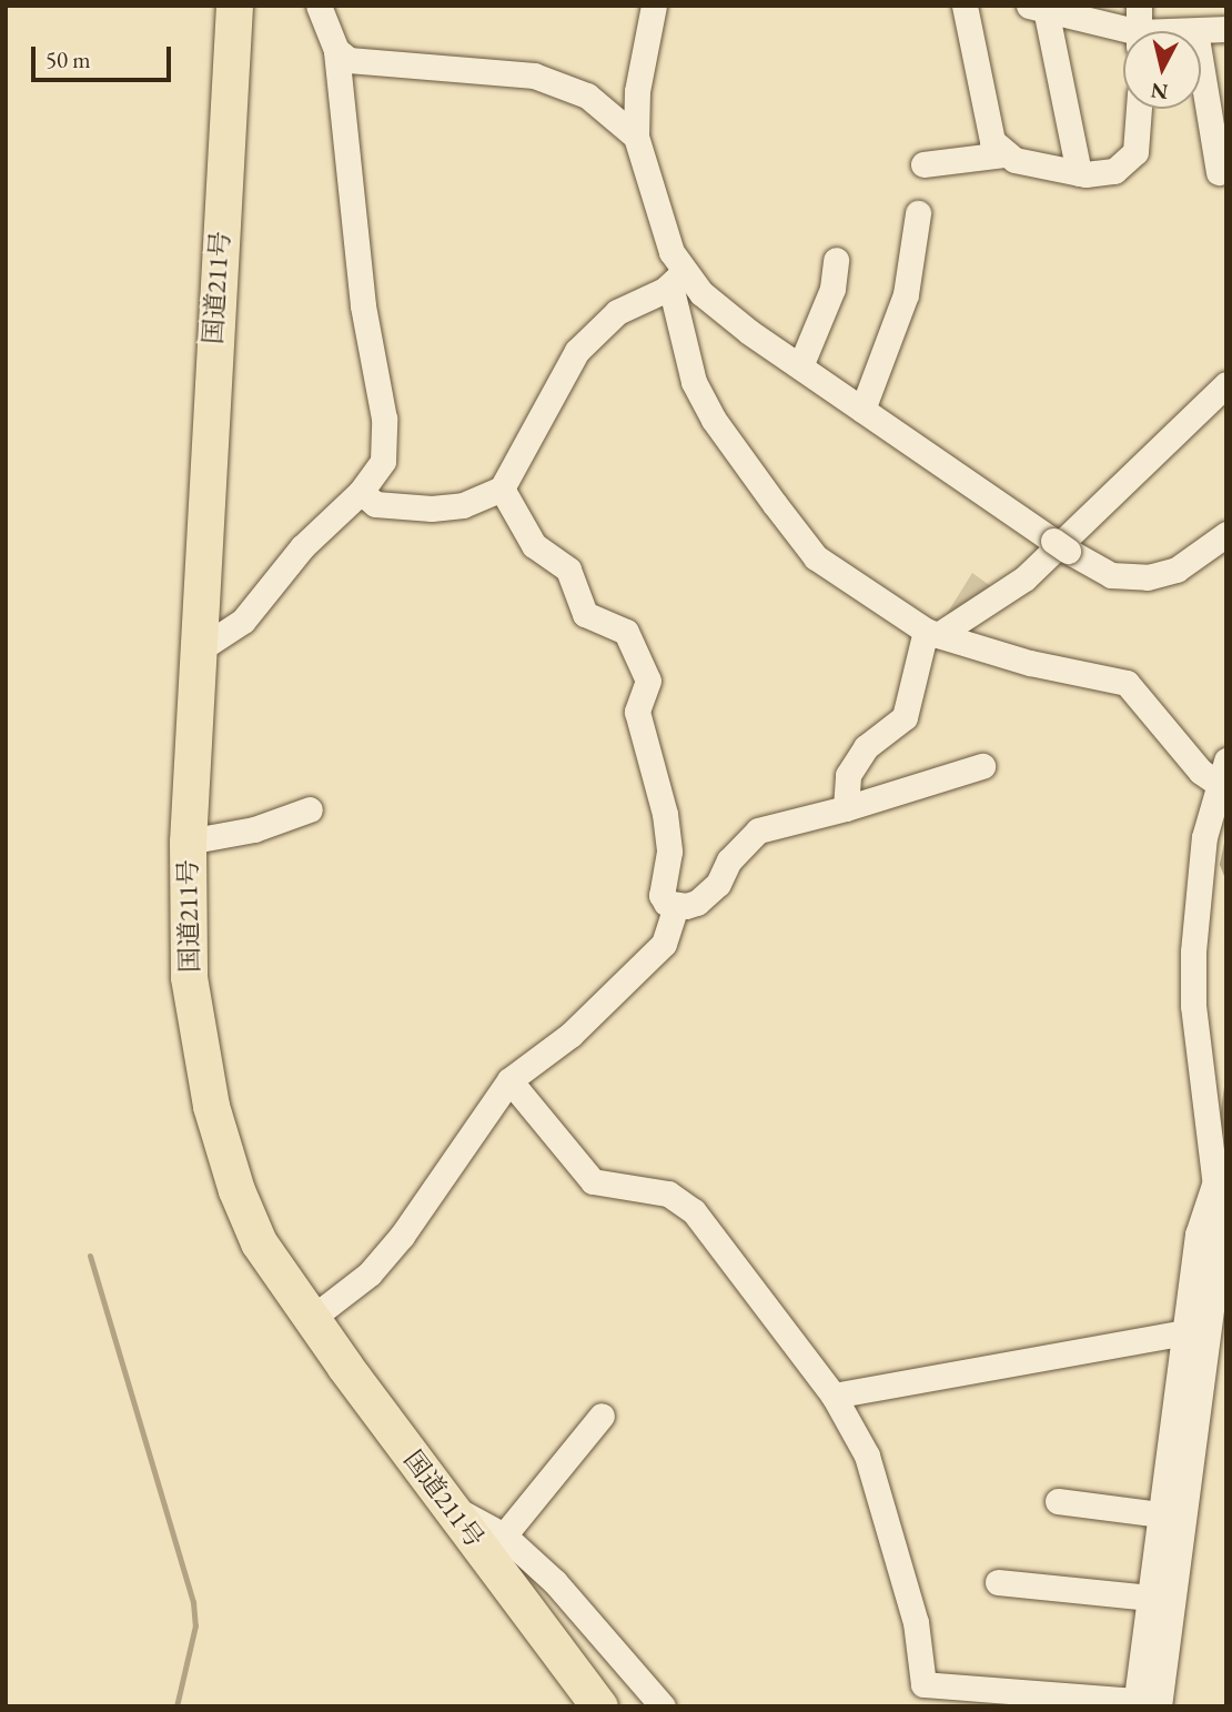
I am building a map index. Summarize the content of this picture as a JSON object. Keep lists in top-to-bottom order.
{
  "streets": {
    "highway": ["国道211号"]
  },
  "scale_bar": "50 m",
  "north": "bottom"
}
